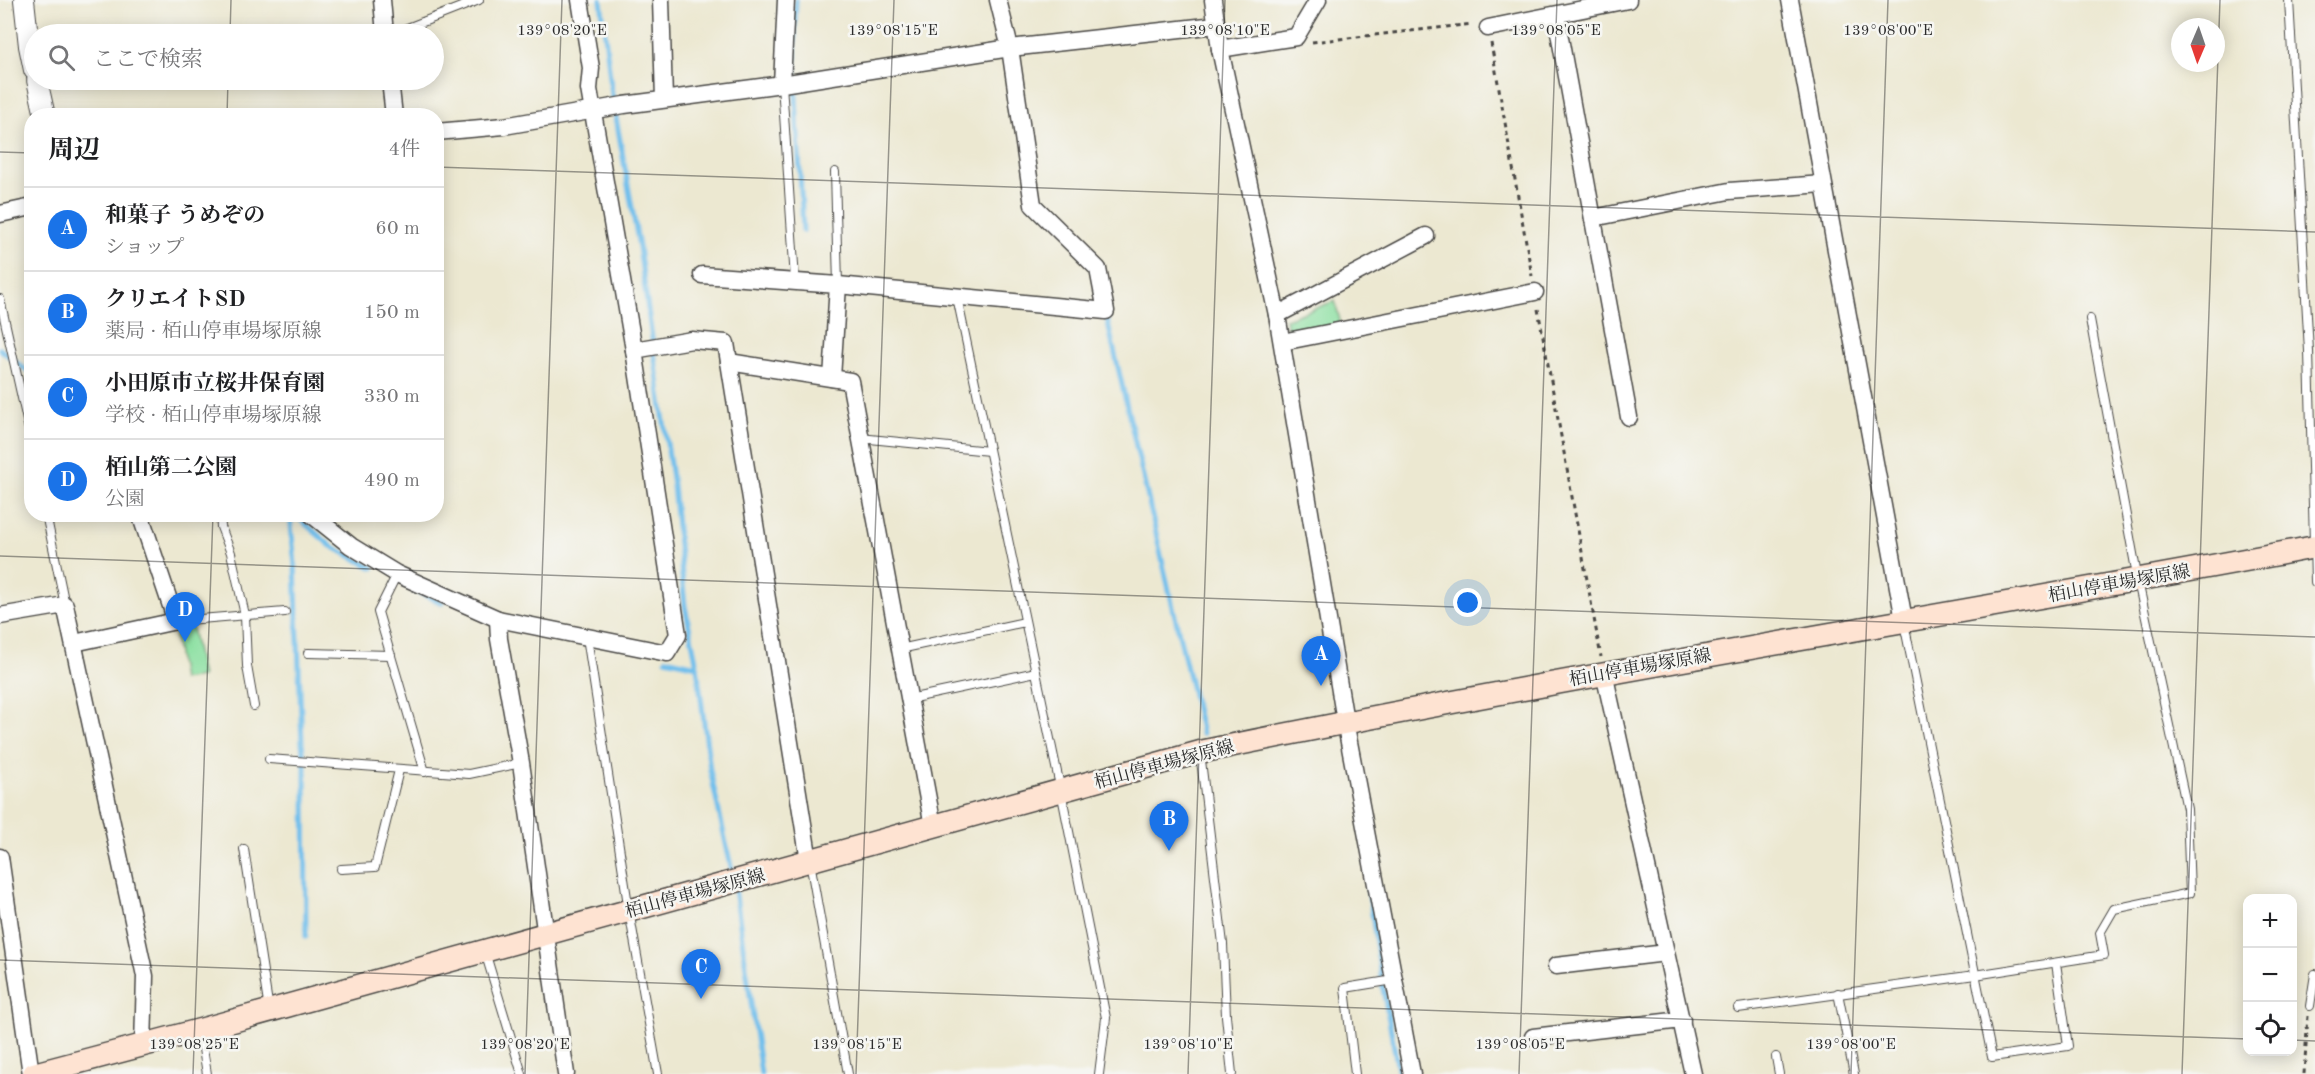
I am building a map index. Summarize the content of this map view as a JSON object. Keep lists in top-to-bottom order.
{
  "streets": {
    "main road": ["栢山停車場塚原線"]
  },
  "north": "bottom",
  "page": {
    "search": "ここで検索",
    "heading": ["周辺", "4件"],
    "list": [
      {
        "mark": "A",
        "name": "和菓子 うめぞの",
        "note": "ショップ",
        "value": "60 m"
      },
      {
        "mark": "B",
        "name": "クリエイトSD",
        "note": "薬局 · 栢山停車場塚原線",
        "value": "150 m"
      },
      {
        "mark": "C",
        "name": "小田原市立桜井保育園",
        "note": "学校 · 栢山停車場塚原線",
        "value": "330 m"
      },
      {
        "mark": "D",
        "name": "栢山第二公園",
        "note": "公園",
        "value": "490 m"
      }
    ],
    "pins": [
      "D",
      "A",
      "B",
      "C"
    ],
    "map_buttons": ["+", "−"]
  },
  "coordinates": [
    "139°08'20\"E",
    "139°08'15\"E",
    "139°08'10\"E",
    "139°08'05\"E",
    "139°08'00\"E",
    "139°08'25\"E"
  ]
}
